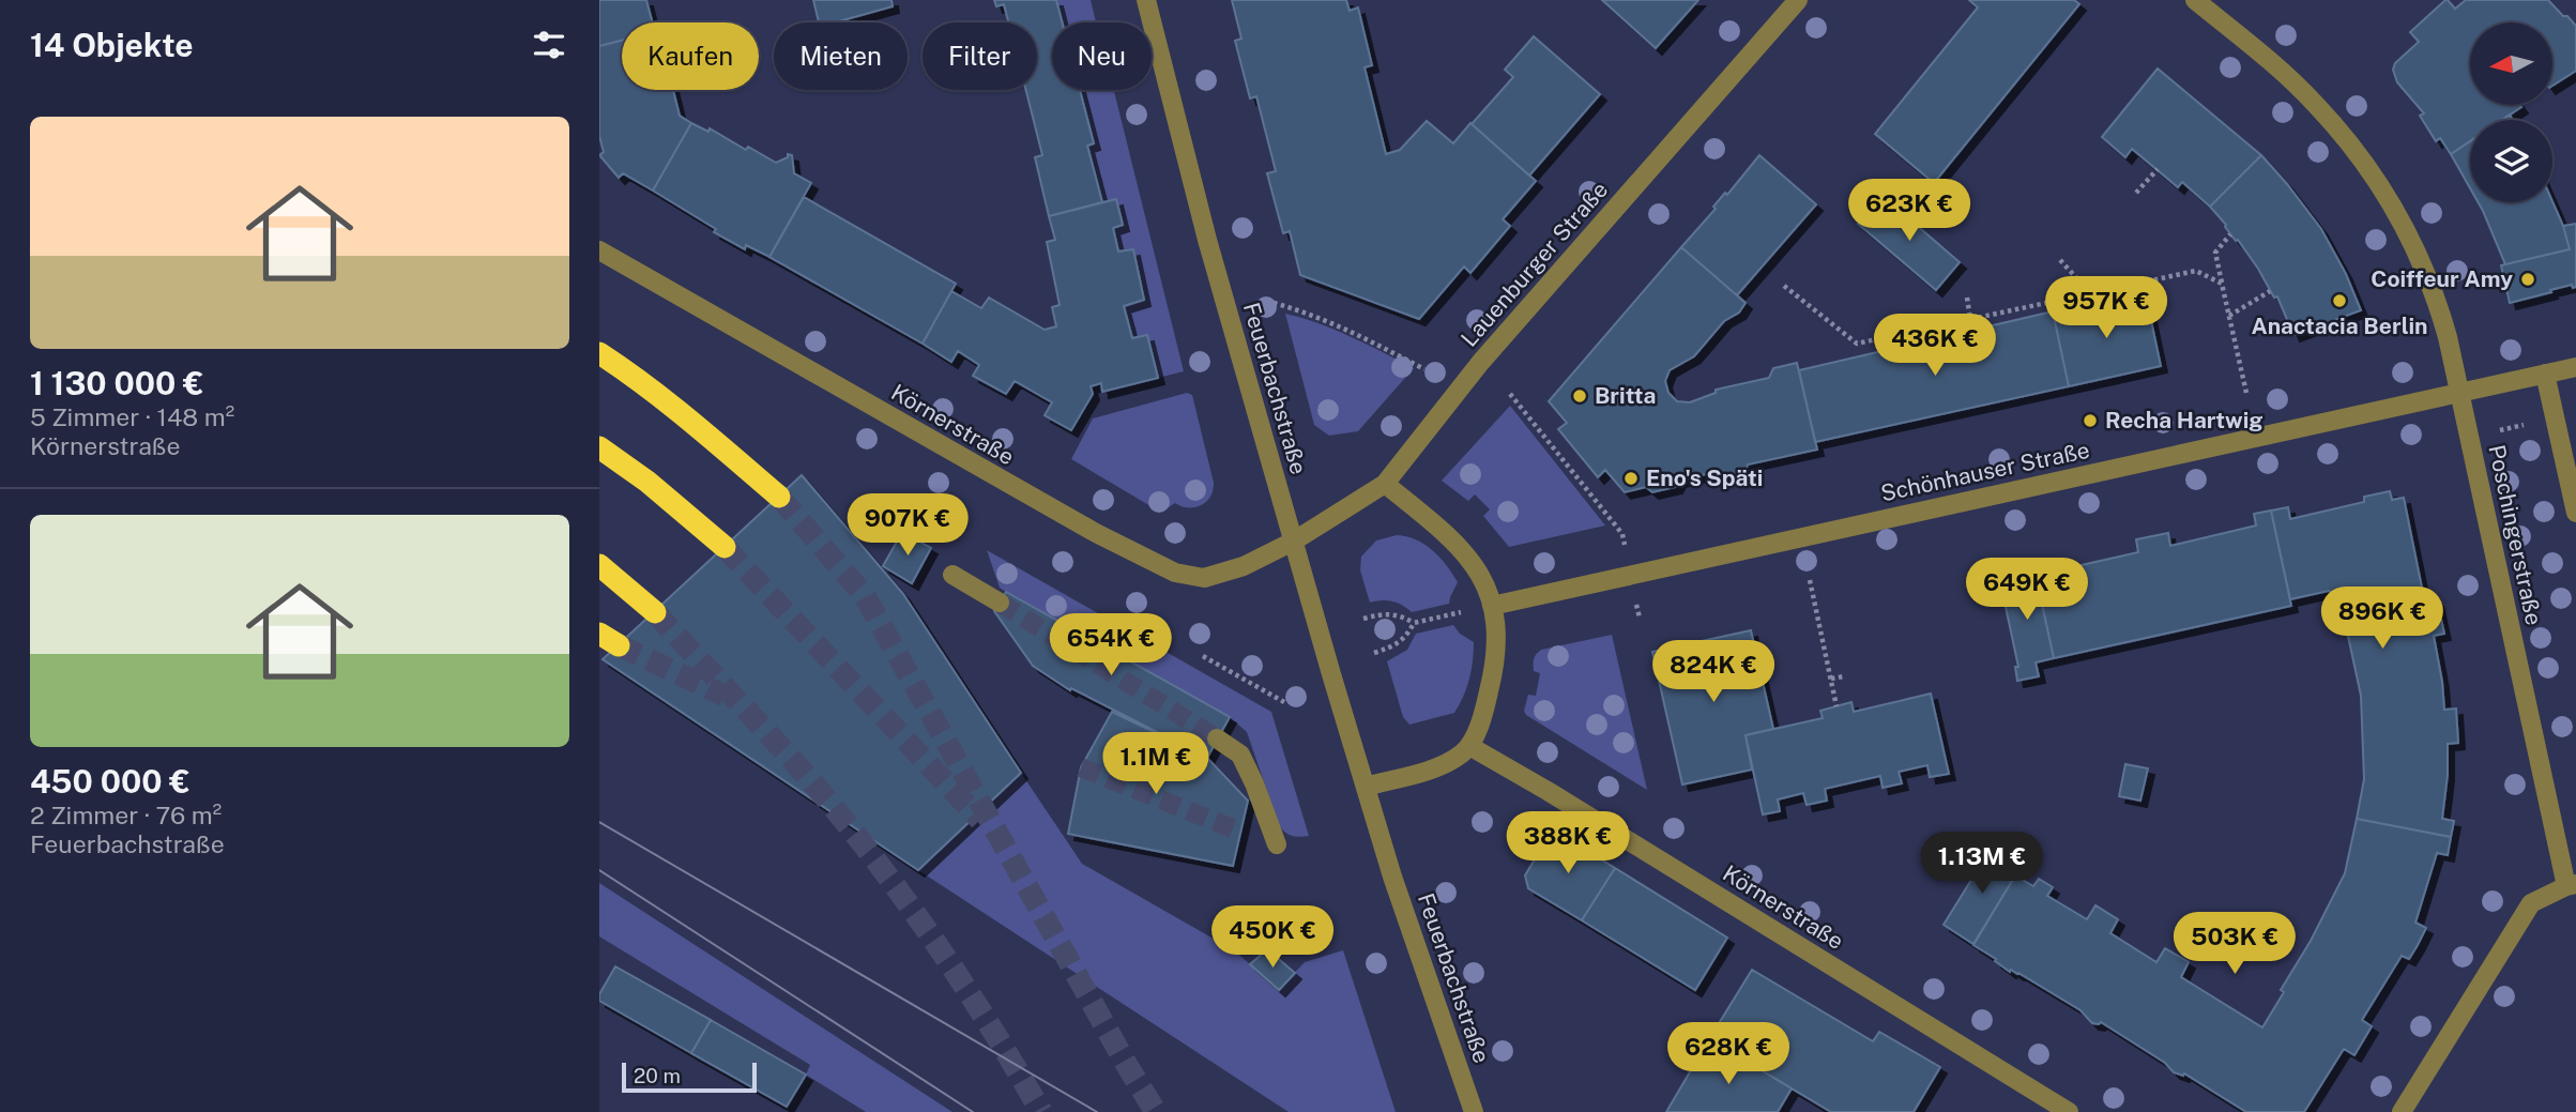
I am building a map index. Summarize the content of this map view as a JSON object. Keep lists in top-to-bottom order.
{
  "streets": {
    "street": [
      "Lauenburger Straße",
      "Feuerbachstraße",
      "Körnerstraße",
      "Schönhauser Straße",
      "Poschingerstraße"
    ]
  },
  "crossings": [
    ["Lauenburger Straße", "Feuerbachstraße"],
    ["Lauenburger Straße", "Körnerstraße"],
    ["Feuerbachstraße", "Körnerstraße"],
    ["Schönhauser Straße", "Poschingerstraße"]
  ],
  "places": [
    "Coiffeur Amy",
    "Anactacia Berlin",
    "Britta",
    "Recha Hartwig",
    "Eno's Späti"
  ],
  "scale_bar": "20 m",
  "north": "left",
  "page": {
    "heading": "14 Objekte",
    "chip": [
      "Kaufen",
      "Mieten",
      "Filter",
      "Neu"
    ],
    "list": [
      {
        "name": "1 130 000 €",
        "note": "5 Zimmer · 148 m² · Körnerstraße"
      },
      {
        "name": "450 000 €",
        "note": "2 Zimmer · 76 m² · Feuerbachstraße"
      }
    ],
    "price": [
      "623K €",
      "957K €",
      "436K €",
      "907K €",
      "649K €",
      "896K €",
      "654K €",
      "824K €",
      "1.1M €",
      "388K €",
      "1.13M €",
      "450K €",
      "503K €",
      "628K €"
    ],
    "scale": "20 m"
  }
}
